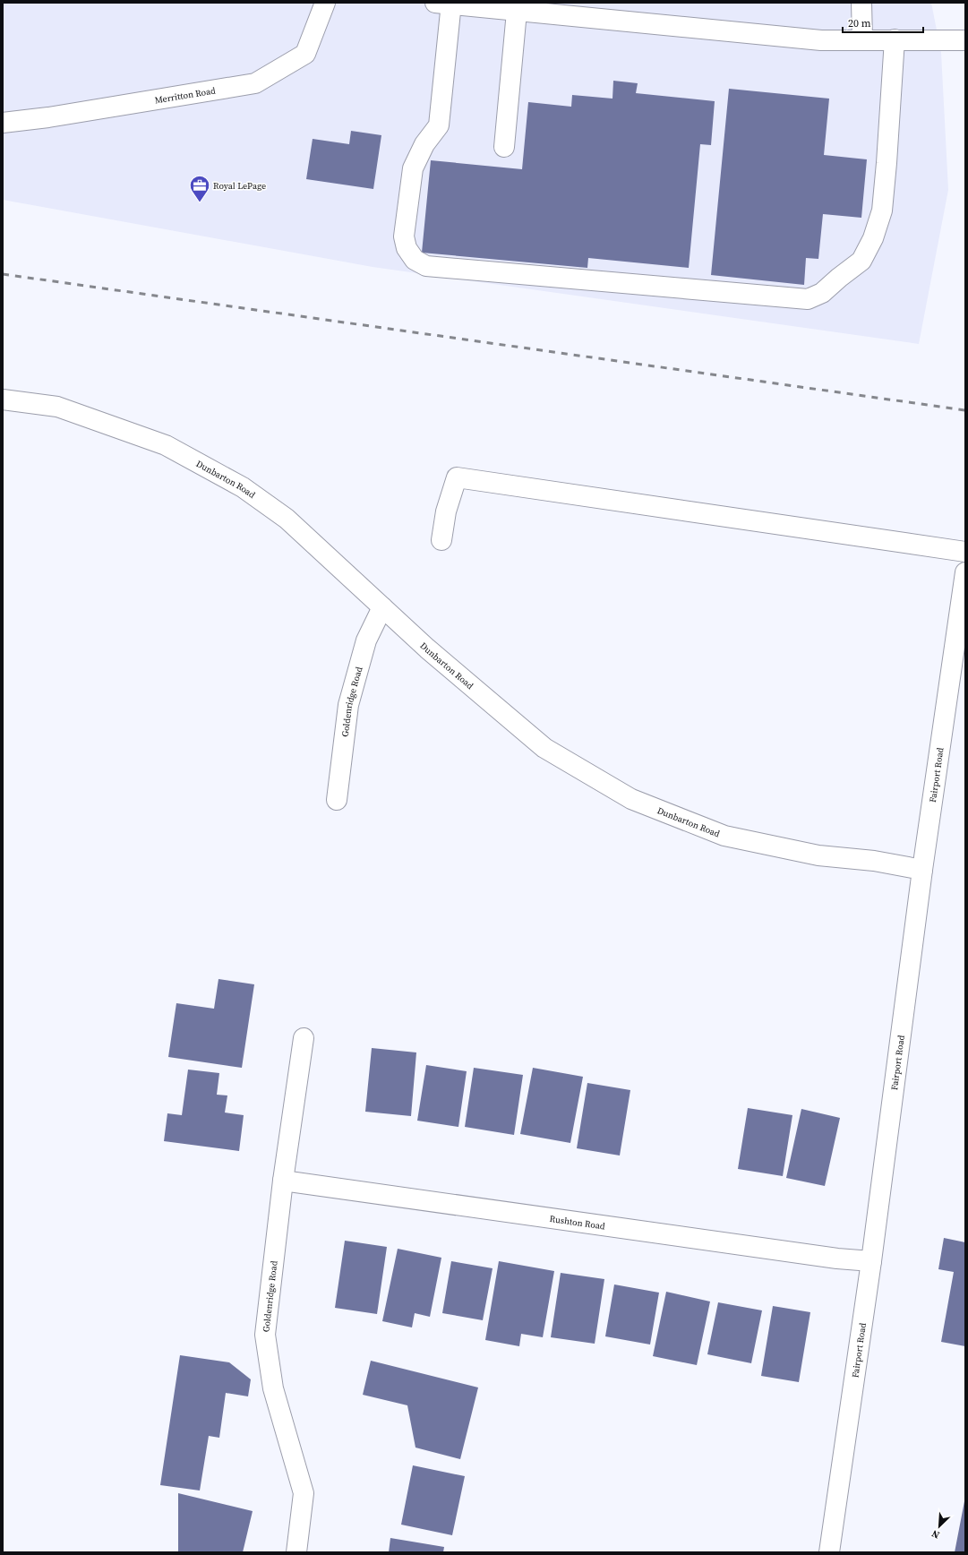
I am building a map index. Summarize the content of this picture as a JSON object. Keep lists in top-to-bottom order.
{
  "streets": {
    "street": [
      "Merritton Road",
      "Dunbarton Road",
      "Goldenridge Road",
      "Fairport Road",
      "Rushton Road"
    ]
  },
  "crossings": [
    ["Dunbarton Road", "Goldenridge Road"],
    ["Dunbarton Road", "Fairport Road"],
    ["Goldenridge Road", "Rushton Road"],
    ["Fairport Road", "Rushton Road"]
  ],
  "places": {
    "office": ["Royal LePage"]
  },
  "scale_bar": "20 m",
  "north": "bottom left"
}
